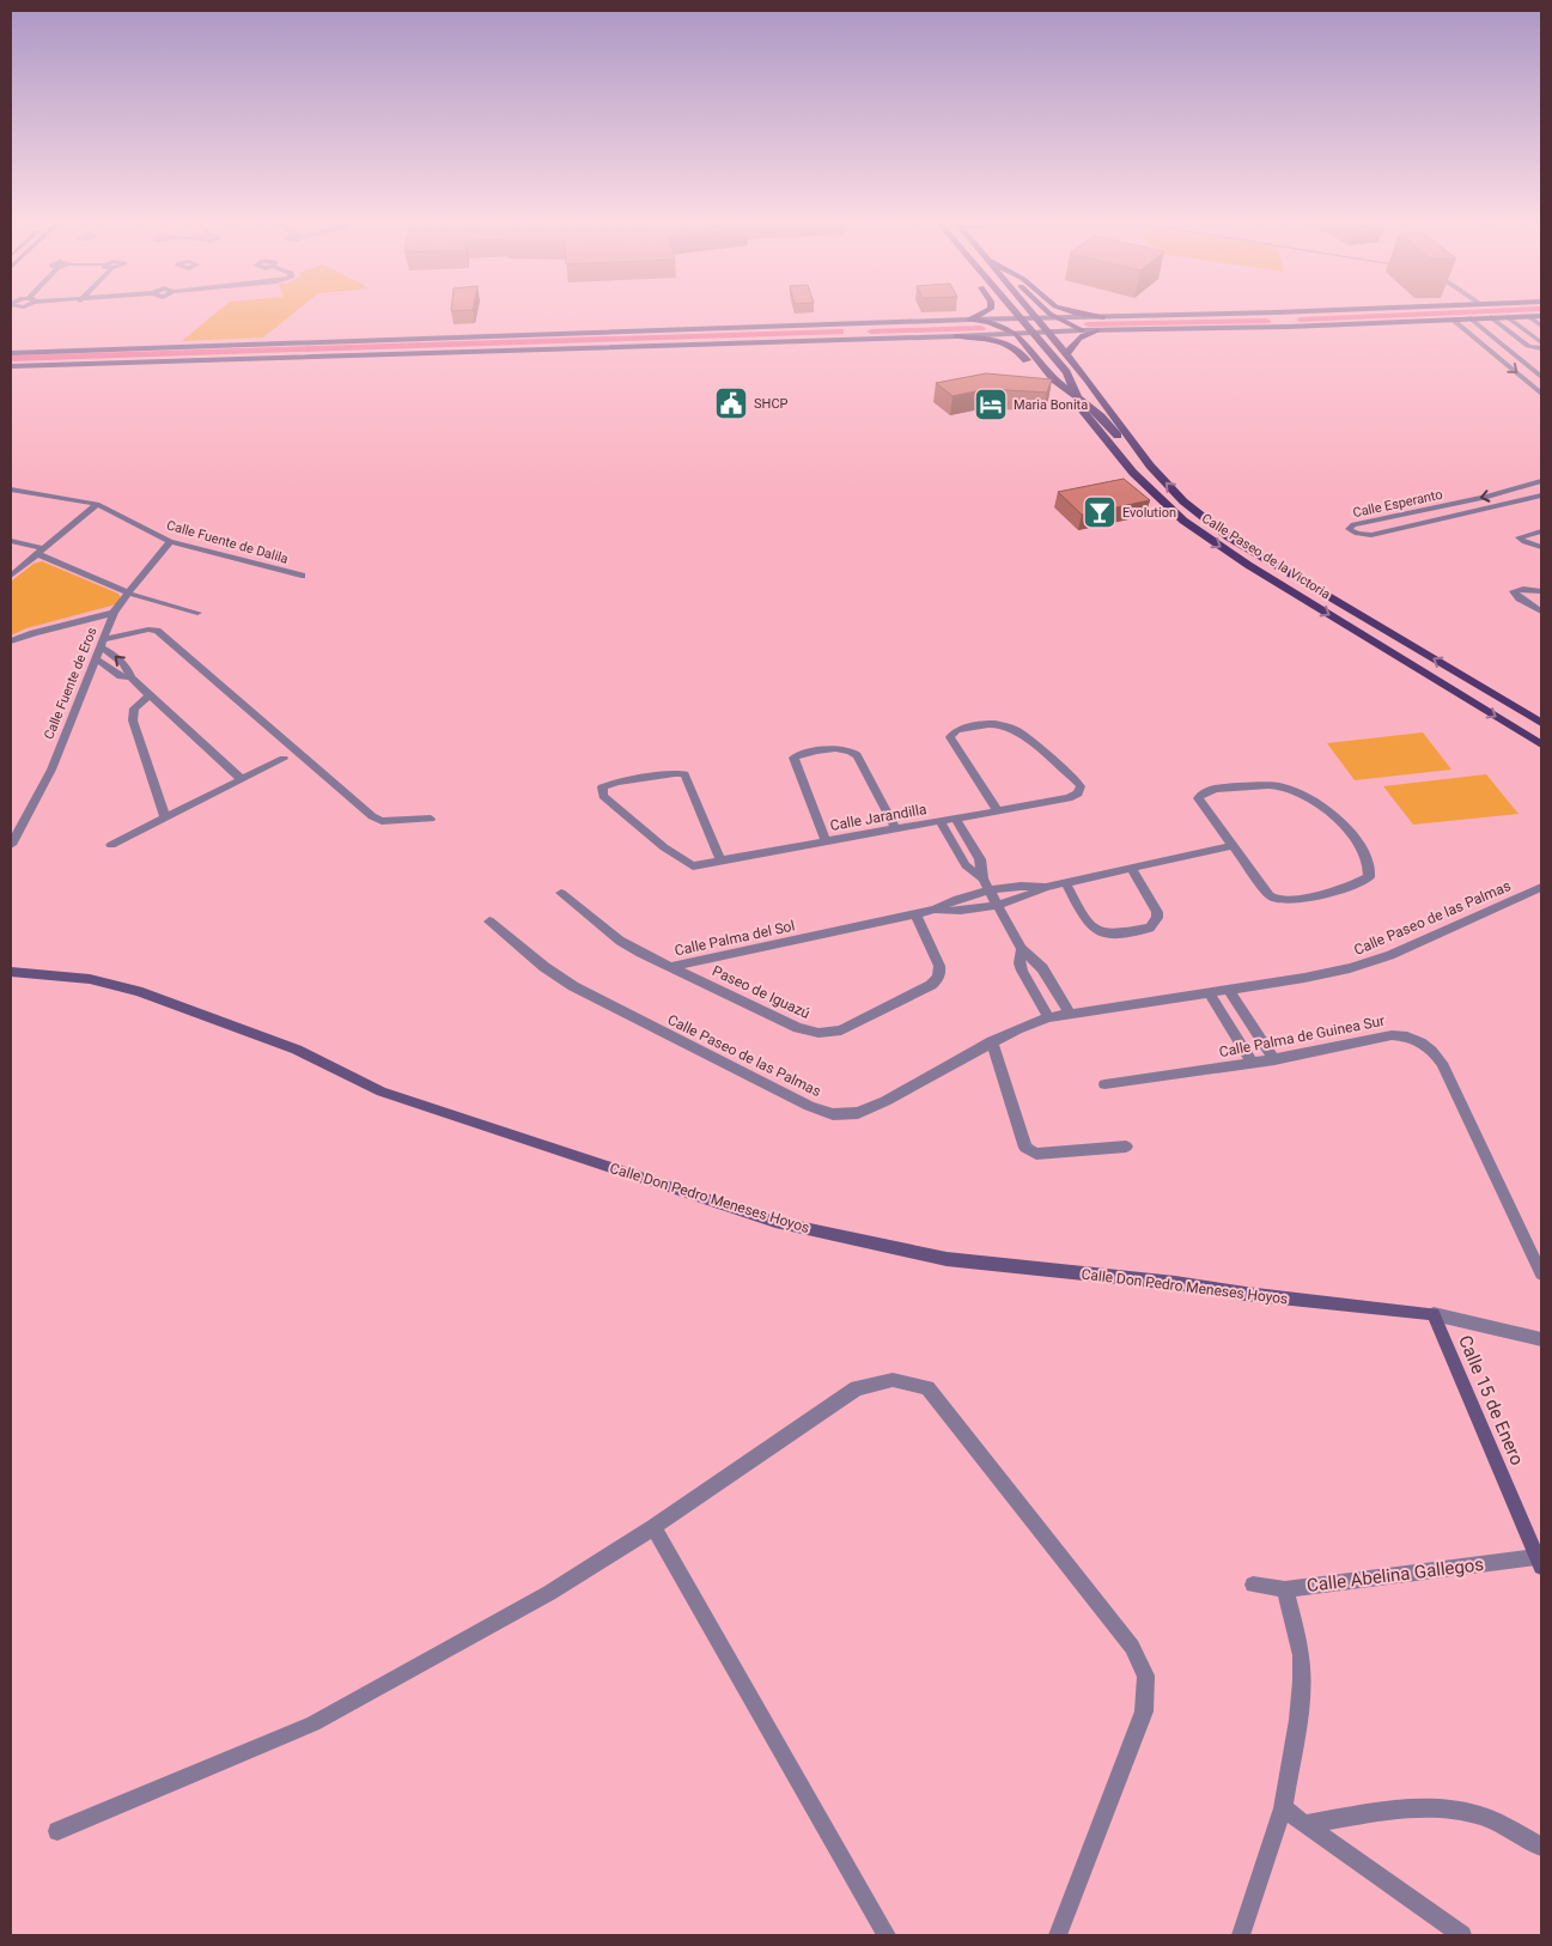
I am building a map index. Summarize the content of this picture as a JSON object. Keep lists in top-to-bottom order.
{
  "streets": {
    "main road": ["Calle Paseo de la Victoria", "Calle Don Pedro Meneses Hoyos", "Calle 15 de Enero"],
    "street": [
      "Calle Esperanto",
      "Calle Fuente de Dalila",
      "Calle Fuente de Eros",
      "Calle Jarandilla",
      "Calle Paseo de las Palmas",
      "Calle Palma del Sol",
      "Paseo de Iguazú",
      "Calle Palma de Guinea Sur",
      "Calle Abelina Gallegos"
    ]
  },
  "crossings": [
    ["Calle Fuente de Dalila", "Calle Fuente de Eros"],
    ["Calle Palma del Sol", "Paseo de Iguazú"],
    ["Calle Don Pedro Meneses Hoyos", "Calle 15 de Enero"],
    ["Calle 15 de Enero", "Calle Abelina Gallegos"]
  ],
  "places": {
    "public building": ["SHCP"],
    "hotel": ["Maria Bonita"],
    "bar": ["Evolution"]
  }
}
